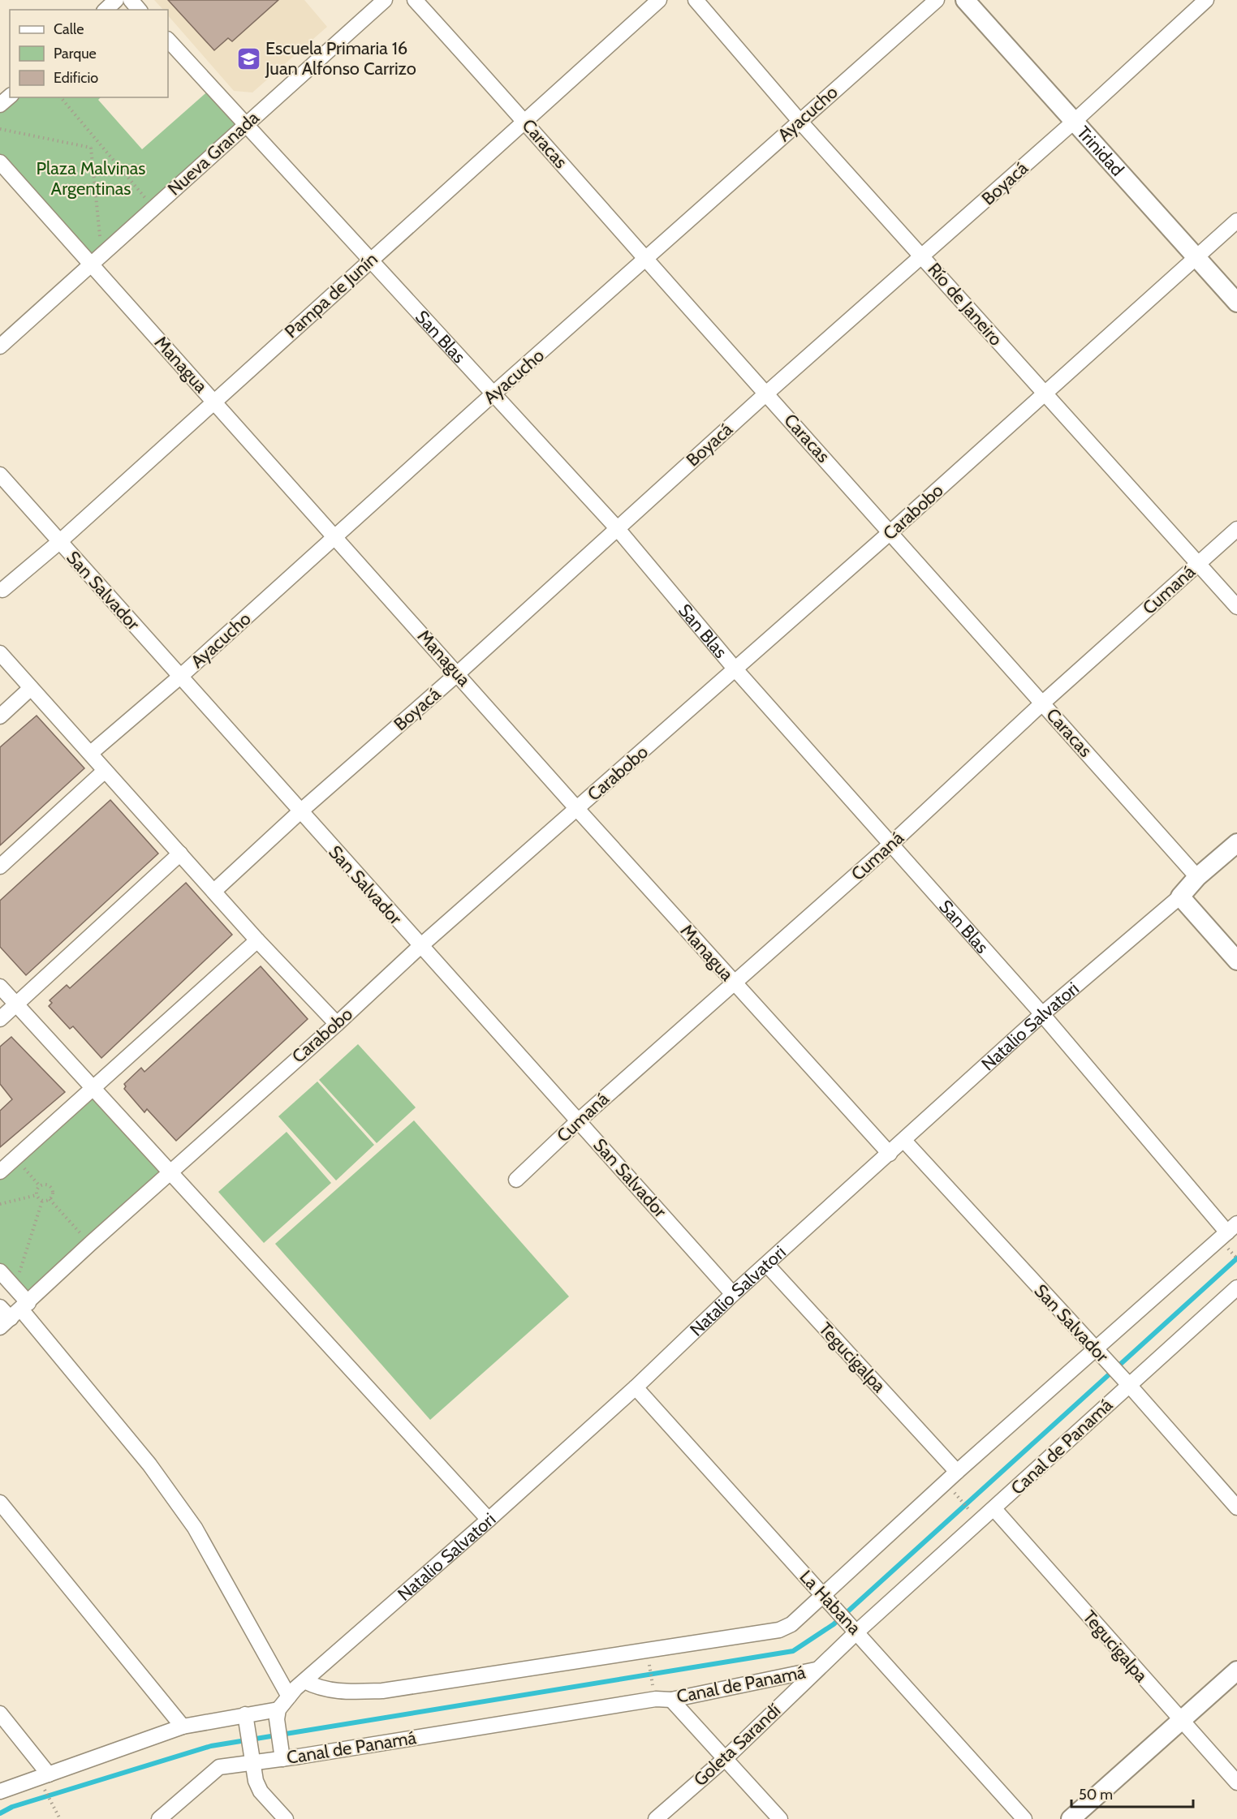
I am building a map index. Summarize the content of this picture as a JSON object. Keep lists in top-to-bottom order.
{
  "streets": {
    "street": [
      "Ayacucho",
      "Caracas",
      "Trinidad",
      "Nueva Granada",
      "Boyacá",
      "Pampa de Junín",
      "Río de Janeiro",
      "San Blas",
      "Managua",
      "Carabobo",
      "Cumaná",
      "San Salvador",
      "Natalio Salvatori",
      "Tegucigalpa",
      "Canal de Panamá",
      "La Habana",
      "Goleta Sarandí"
    ]
  },
  "crossings": [
    ["Ayacucho", "Caracas"],
    ["Ayacucho", "Río de Janeiro"],
    ["Ayacucho", "San Blas"],
    ["Ayacucho", "Managua"],
    ["Ayacucho", "San Salvador"],
    ["Caracas", "Boyacá"],
    ["Caracas", "Pampa de Junín"],
    ["Caracas", "Carabobo"],
    ["Caracas", "Cumaná"],
    ["Caracas", "Natalio Salvatori"],
    ["Trinidad", "Boyacá"],
    ["Trinidad", "Carabobo"],
    ["Nueva Granada", "San Blas"],
    ["Nueva Granada", "Managua"],
    ["Boyacá", "Río de Janeiro"],
    ["Boyacá", "San Blas"],
    ["Boyacá", "Managua"],
    ["Boyacá", "San Salvador"],
    ["Pampa de Junín", "San Blas"],
    ["Pampa de Junín", "Managua"],
    ["Pampa de Junín", "San Salvador"],
    ["Río de Janeiro", "Carabobo"],
    ["Río de Janeiro", "Cumaná"],
    ["San Blas", "Carabobo"],
    ["San Blas", "Cumaná"],
    ["San Blas", "Natalio Salvatori"],
    ["Managua", "Carabobo"],
    ["Managua", "Cumaná"],
    ["Managua", "Natalio Salvatori"],
    ["Carabobo", "San Salvador"],
    ["Cumaná", "San Salvador"],
    ["San Salvador", "Natalio Salvatori"],
    ["San Salvador", "Canal de Panamá"],
    ["Natalio Salvatori", "Tegucigalpa"],
    ["Natalio Salvatori", "La Habana"],
    ["Tegucigalpa", "Canal de Panamá"],
    ["Canal de Panamá", "La Habana"],
    ["Canal de Panamá", "Goleta Sarandí"]
  ],
  "parks": ["Plaza Malvinas Argentinas"],
  "places": {
    "school or university": ["Escuela Primaria 16 Juan Alfonso Carrizo"]
  },
  "legend": ["Calle", "Parque", "Edificio"],
  "scale_bar": "50 m"
}
